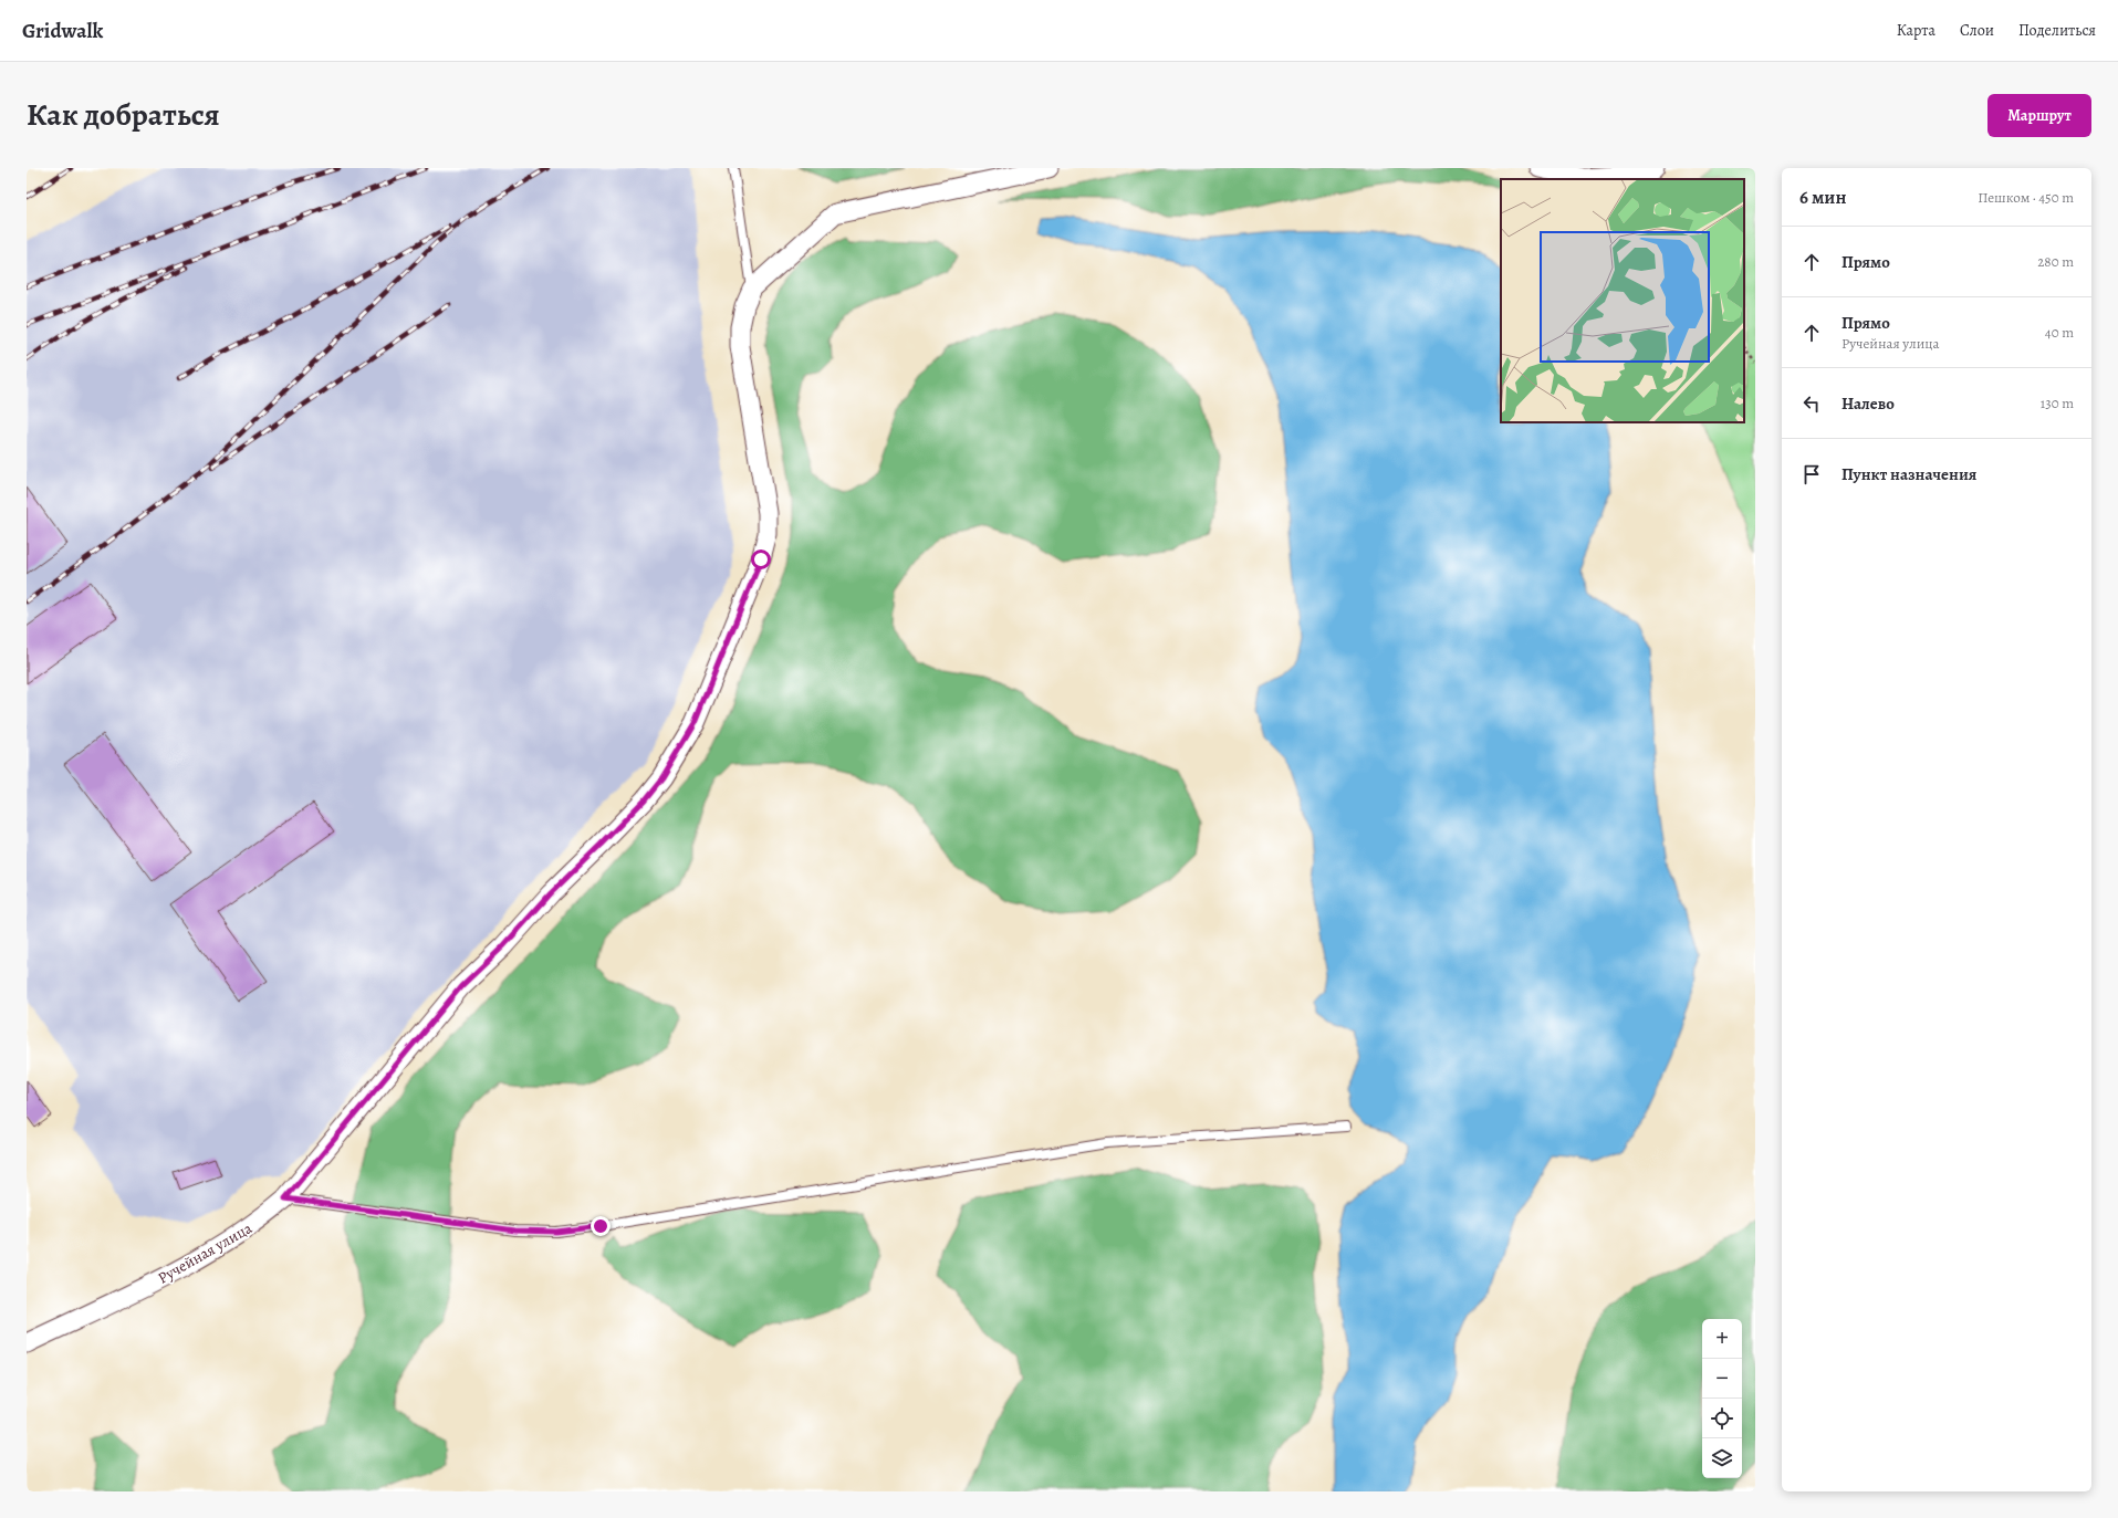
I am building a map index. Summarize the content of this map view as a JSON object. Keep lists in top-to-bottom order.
{
  "streets": {
    "street": ["Ручейная улица"]
  },
  "page": {
    "header": "Gridwalk",
    "nav": ["Карта", "Слои", "Поделиться"],
    "title": "Как добраться",
    "buttons": "Маршрут",
    "heading": ["6 мин", "Пешком · 450 m"],
    "list": [
      ["Прямо", "280 m"],
      ["Прямо", "Ручейная улица", "40 m"],
      ["Налево", "130 m"],
      "Пункт назначения"
    ],
    "map_buttons": ["+", "−"]
  }
}
